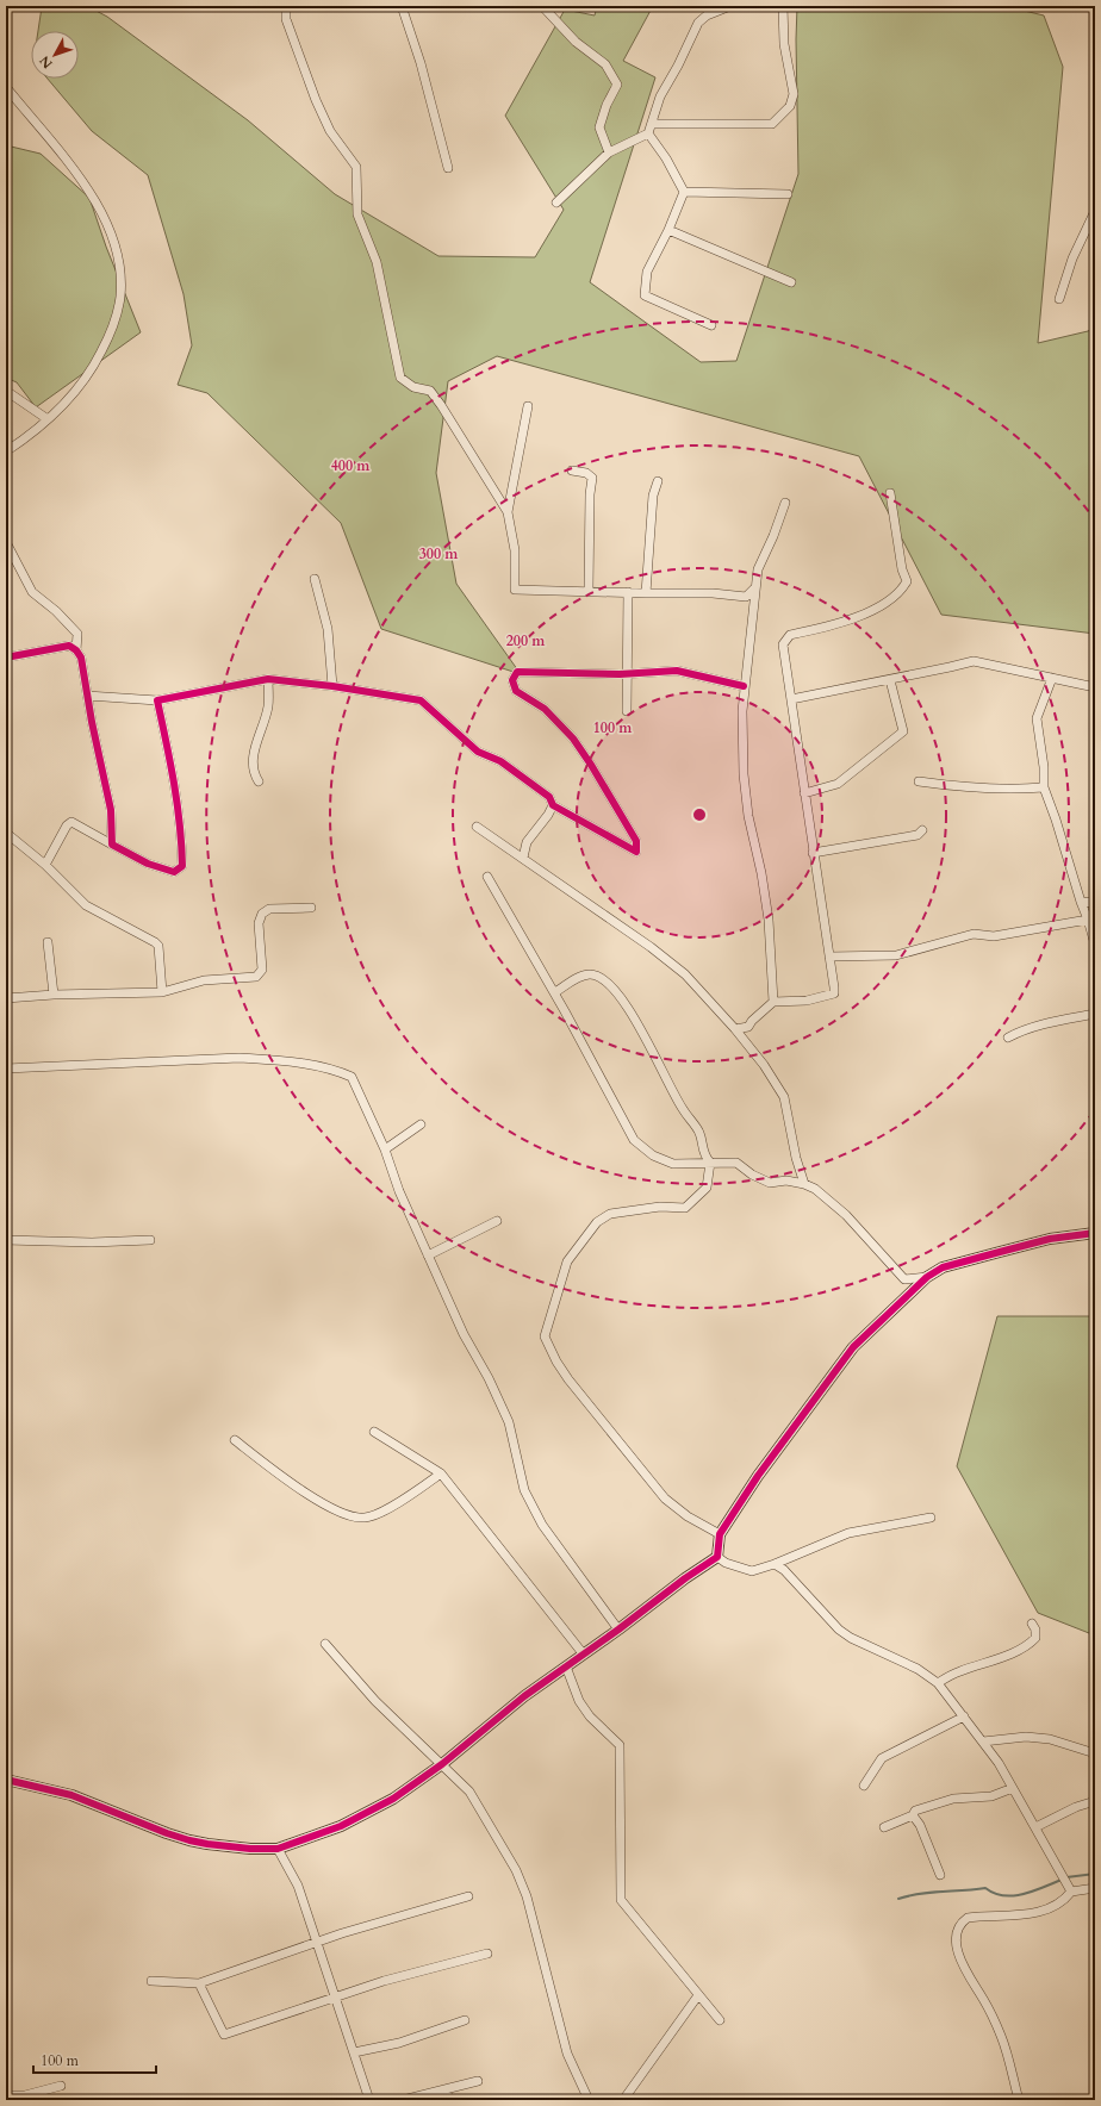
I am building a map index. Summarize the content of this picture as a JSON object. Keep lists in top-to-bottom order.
{
  "scale_bar": "100 m",
  "north": "bottom left",
  "rings": [
    "400 m",
    "300 m",
    "200 m",
    "100 m"
  ]
}
